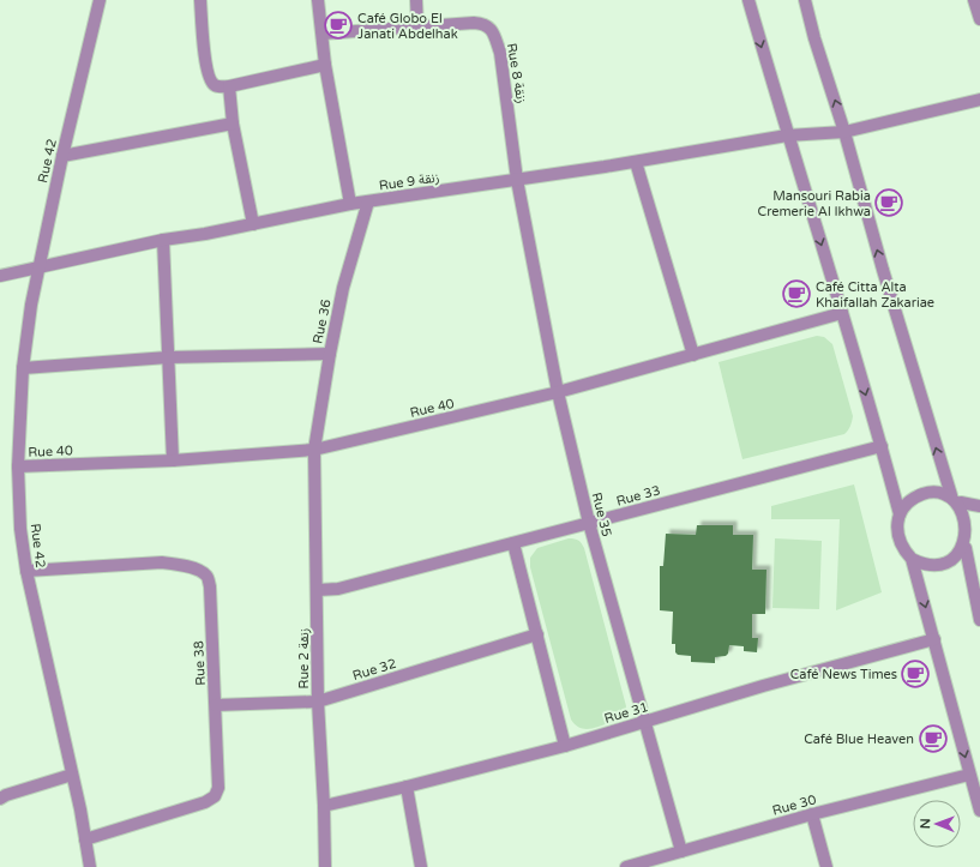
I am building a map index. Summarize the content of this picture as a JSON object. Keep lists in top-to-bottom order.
{
  "streets": {
    "street": [
      "Rue 8 زنقة",
      "Rue 42",
      "Rue 9 زنقة",
      "Rue 36",
      "Rue 40",
      "Rue 33",
      "Rue 35",
      "Rue 2 زنقة",
      "Rue 38",
      "Rue 32",
      "Rue 31",
      "Rue 30"
    ]
  },
  "crossings": [
    ["Rue 8 زنقة", "Rue 9 زنقة"],
    ["Rue 8 زنقة", "Rue 35"],
    ["Rue 42", "Rue 9 زنقة"],
    ["Rue 42", "Rue 40"],
    ["Rue 42", "Rue 38"],
    ["Rue 9 زنقة", "Rue 36"],
    ["Rue 9 زنقة", "Rue 35"],
    ["Rue 36", "Rue 40"],
    ["Rue 36", "Rue 2 زنقة"],
    ["Rue 40", "Rue 35"],
    ["Rue 40", "Rue 2 زنقة"],
    ["Rue 33", "Rue 35"],
    ["Rue 33", "Rue 2 زنقة"],
    ["Rue 35", "Rue 31"],
    ["Rue 35", "Rue 30"],
    ["Rue 2 زنقة", "Rue 32"],
    ["Rue 2 زنقة", "Rue 31"],
    ["Rue 38", "Rue 32"]
  ],
  "places": {
    "cafe": [
      "Café Globo El Janati Abdelhak",
      "Mansouri Rabia Cremerie Al Ikhwa",
      "Café Citta Alta Khaifallah Zakariae",
      "Café News Times",
      "Café Blue Heaven"
    ]
  },
  "north": "left"
}
